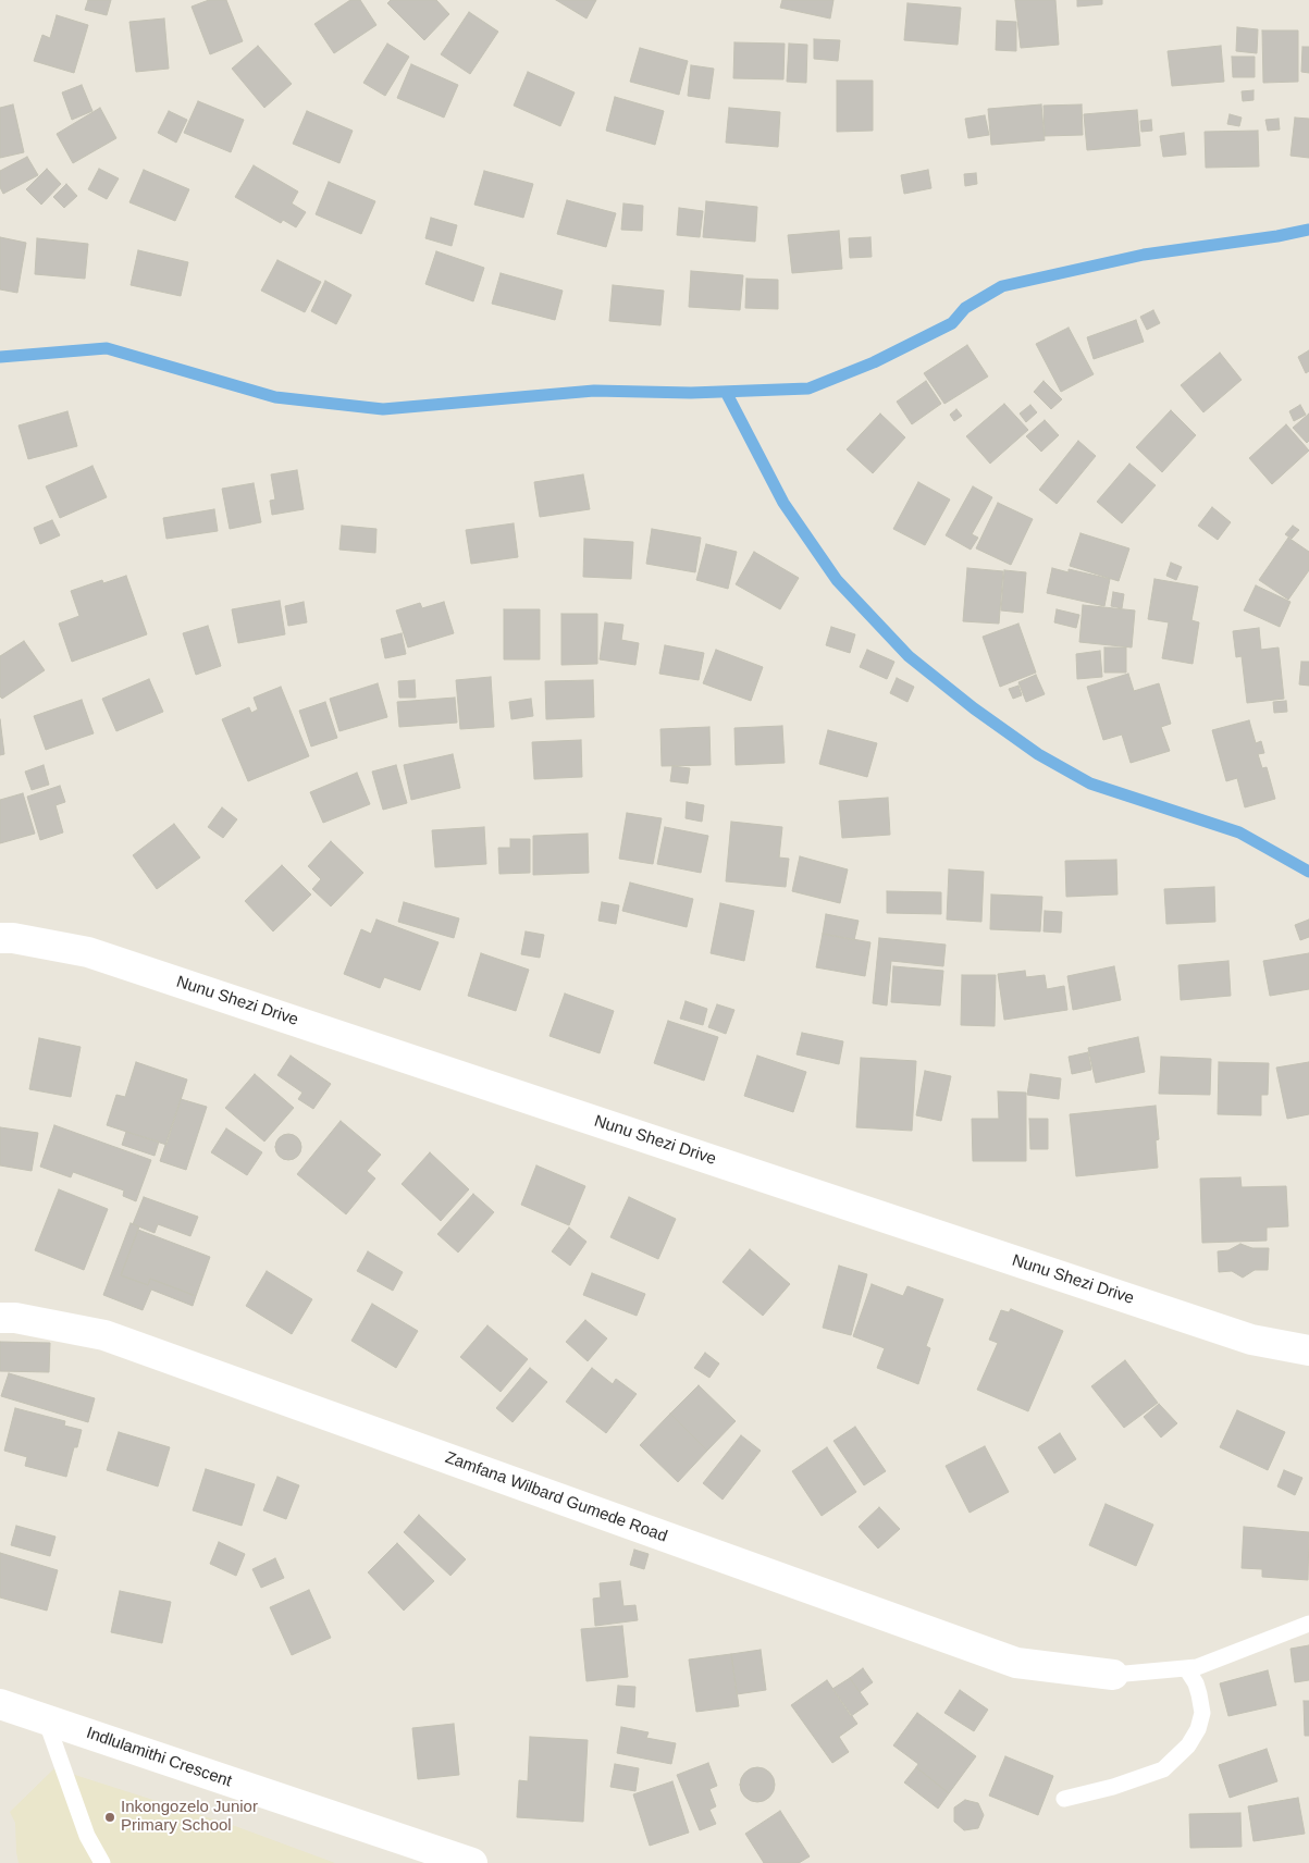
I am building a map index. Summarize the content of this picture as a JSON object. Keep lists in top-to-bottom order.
{
  "streets": {
    "street": ["Nunu Shezi Drive", "Zamfana Wilbard Gumede Road", "Indlulamithi Crescent"]
  },
  "places": ["Inkongozelo Junior Primary School"]
}
